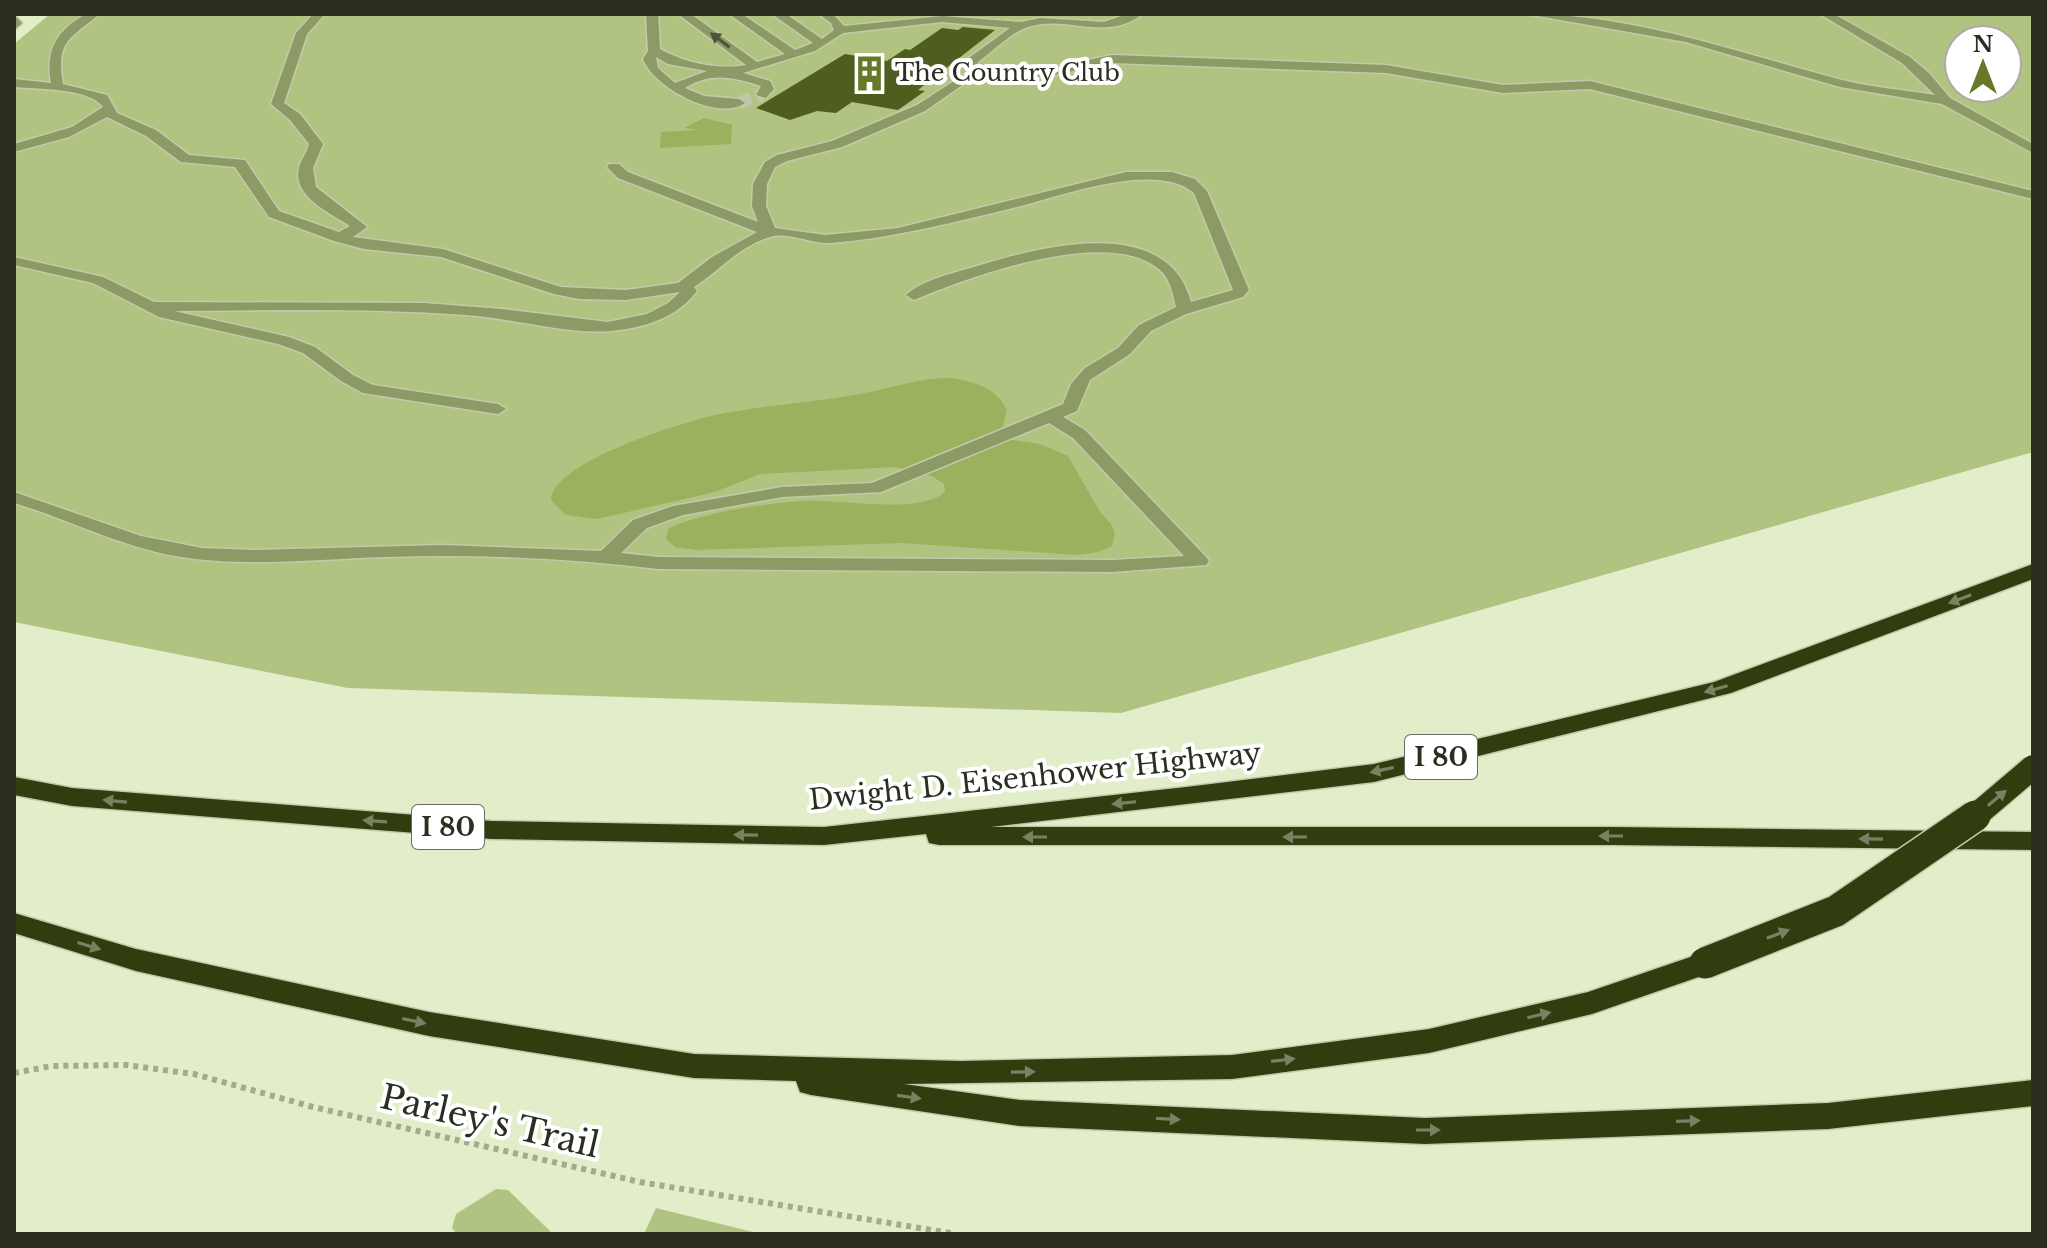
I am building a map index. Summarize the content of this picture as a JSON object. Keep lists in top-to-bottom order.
{
  "streets": {
    "highway": ["I 80", "Dwight D. Eisenhower Highway"],
    "path": ["Parley's Trail"]
  },
  "places": {
    "building": ["The Country Club"]
  },
  "north": "top"
}
